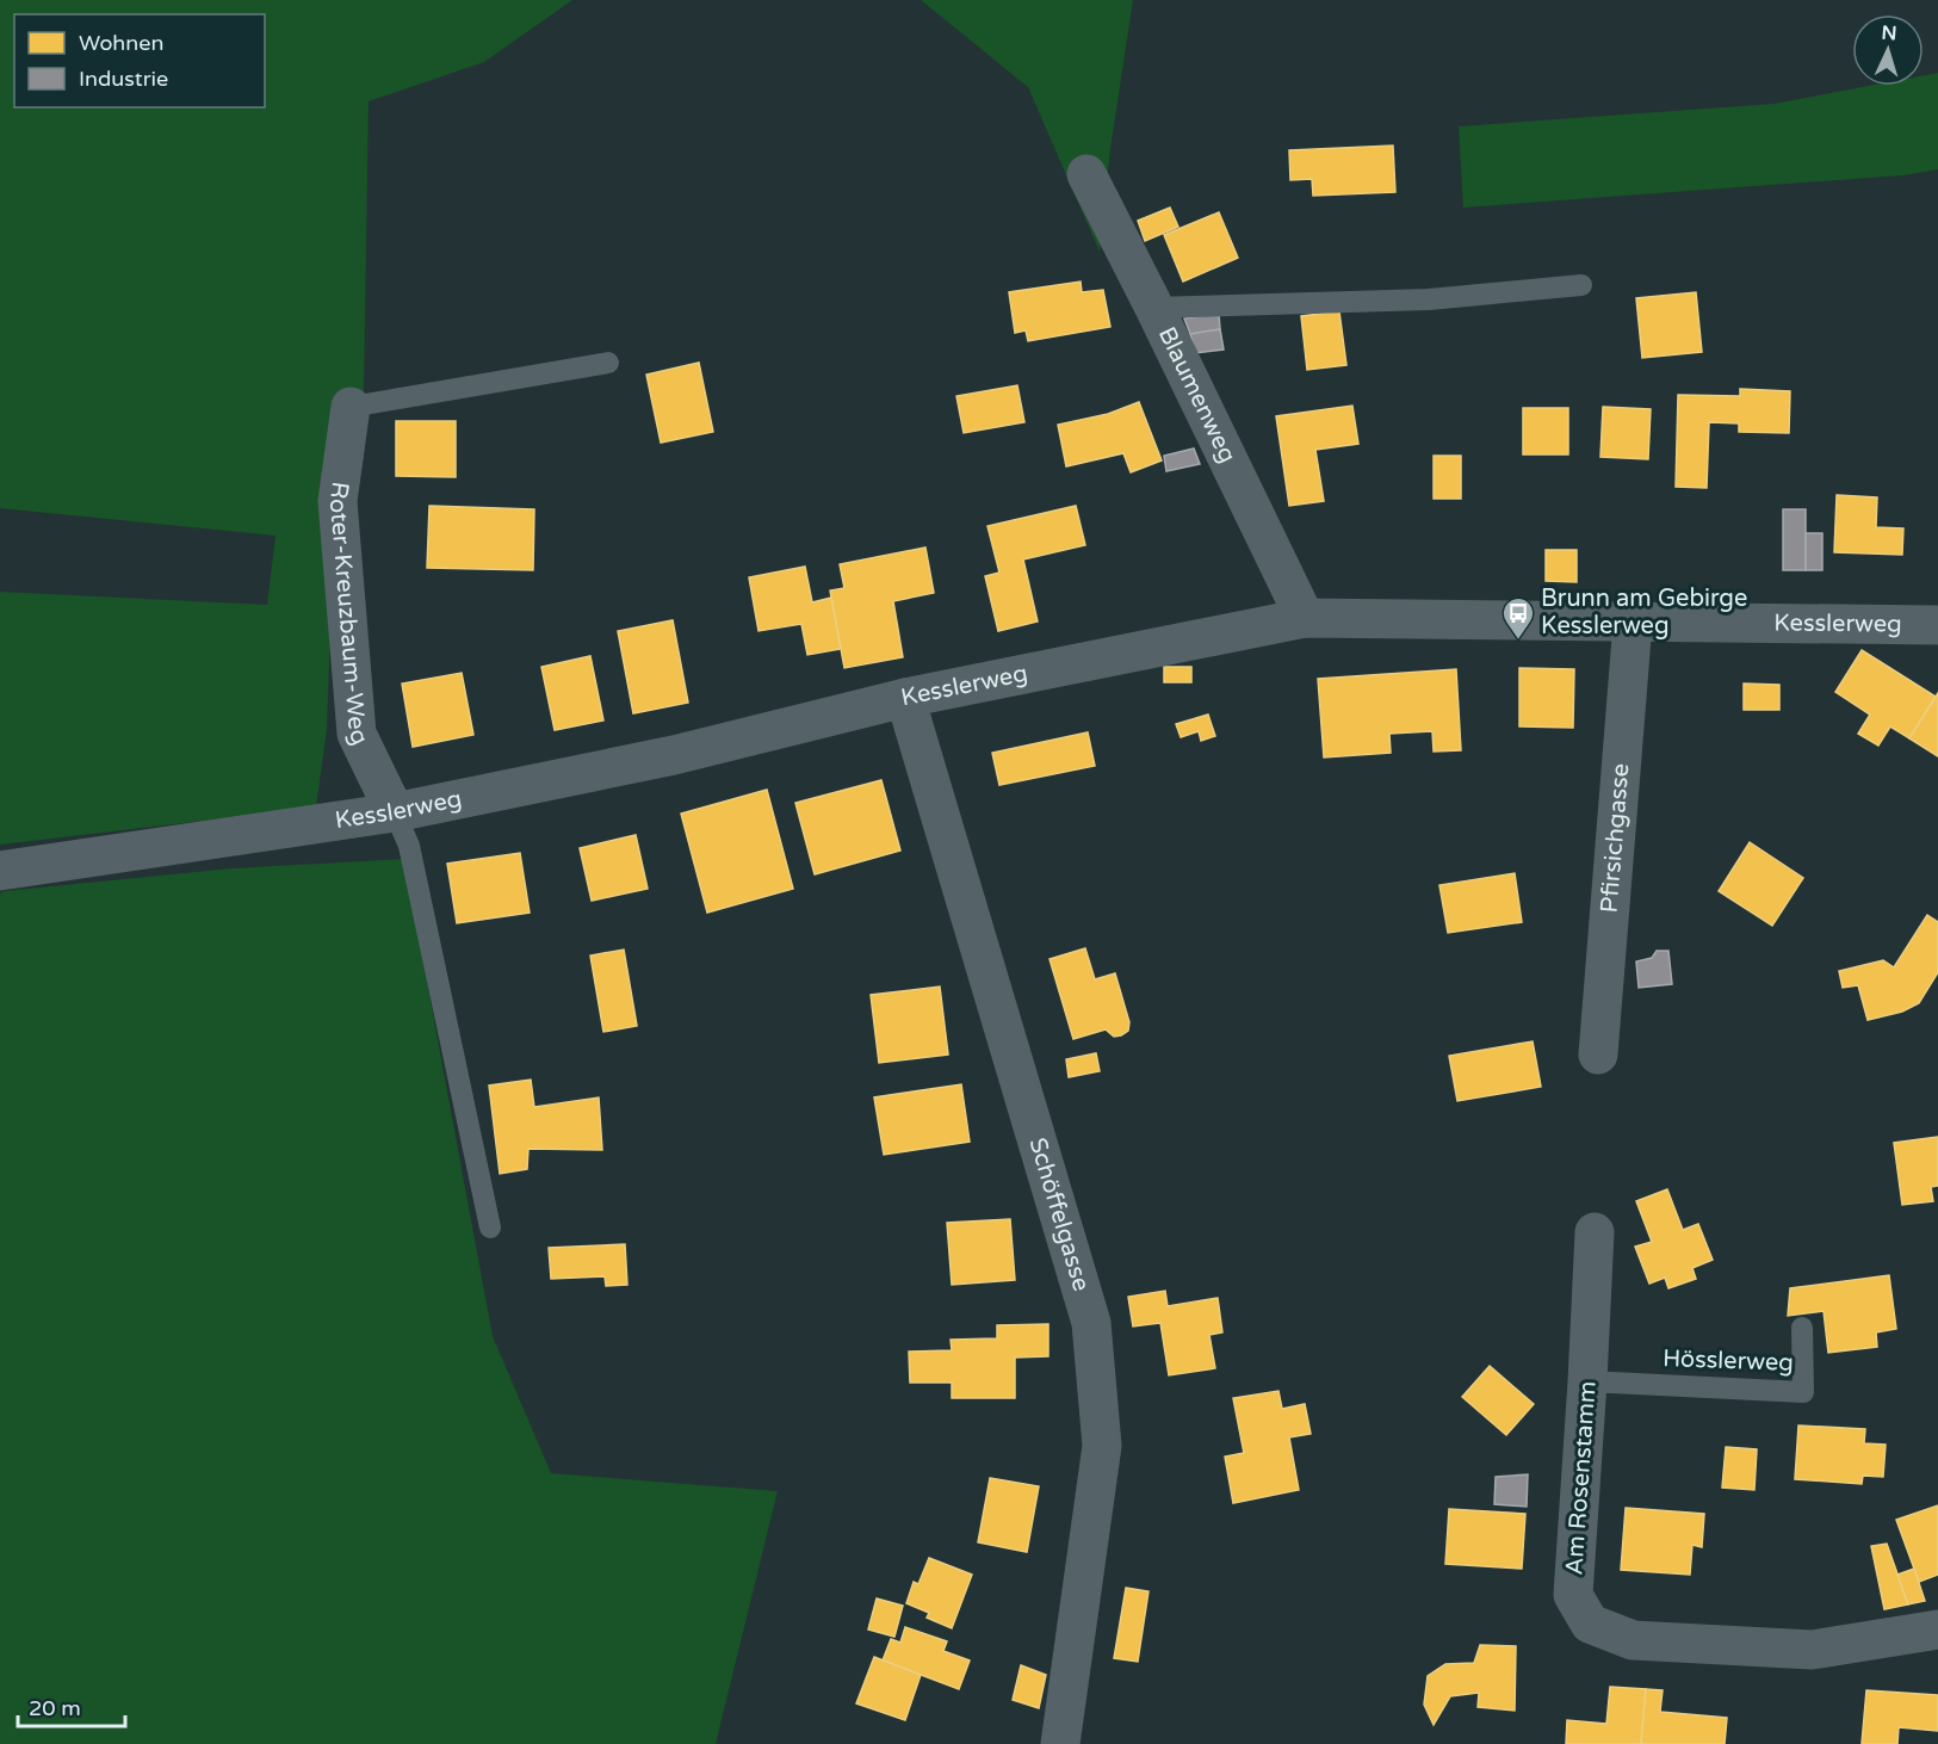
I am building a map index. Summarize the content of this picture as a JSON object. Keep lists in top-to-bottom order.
{
  "streets": {
    "street": [
      "Blaumenweg",
      "Roter-Kreuzbaum-Weg",
      "Kesslerweg",
      "Pfirsichgasse",
      "Schöffelgasse",
      "Am Rosenstamm"
    ],
    "lane": ["Hösslerweg"]
  },
  "crossings": [
    ["Blaumenweg", "Kesslerweg"],
    ["Roter-Kreuzbaum-Weg", "Kesslerweg"],
    ["Kesslerweg", "Pfirsichgasse"],
    ["Kesslerweg", "Schöffelgasse"],
    ["Hösslerweg", "Am Rosenstamm"]
  ],
  "places": {
    "bus stop": ["Brunn am Gebirge Kesslerweg"]
  },
  "legend": ["Wohnen", "Industrie"],
  "scale_bar": "20 m",
  "north": "top"
}
